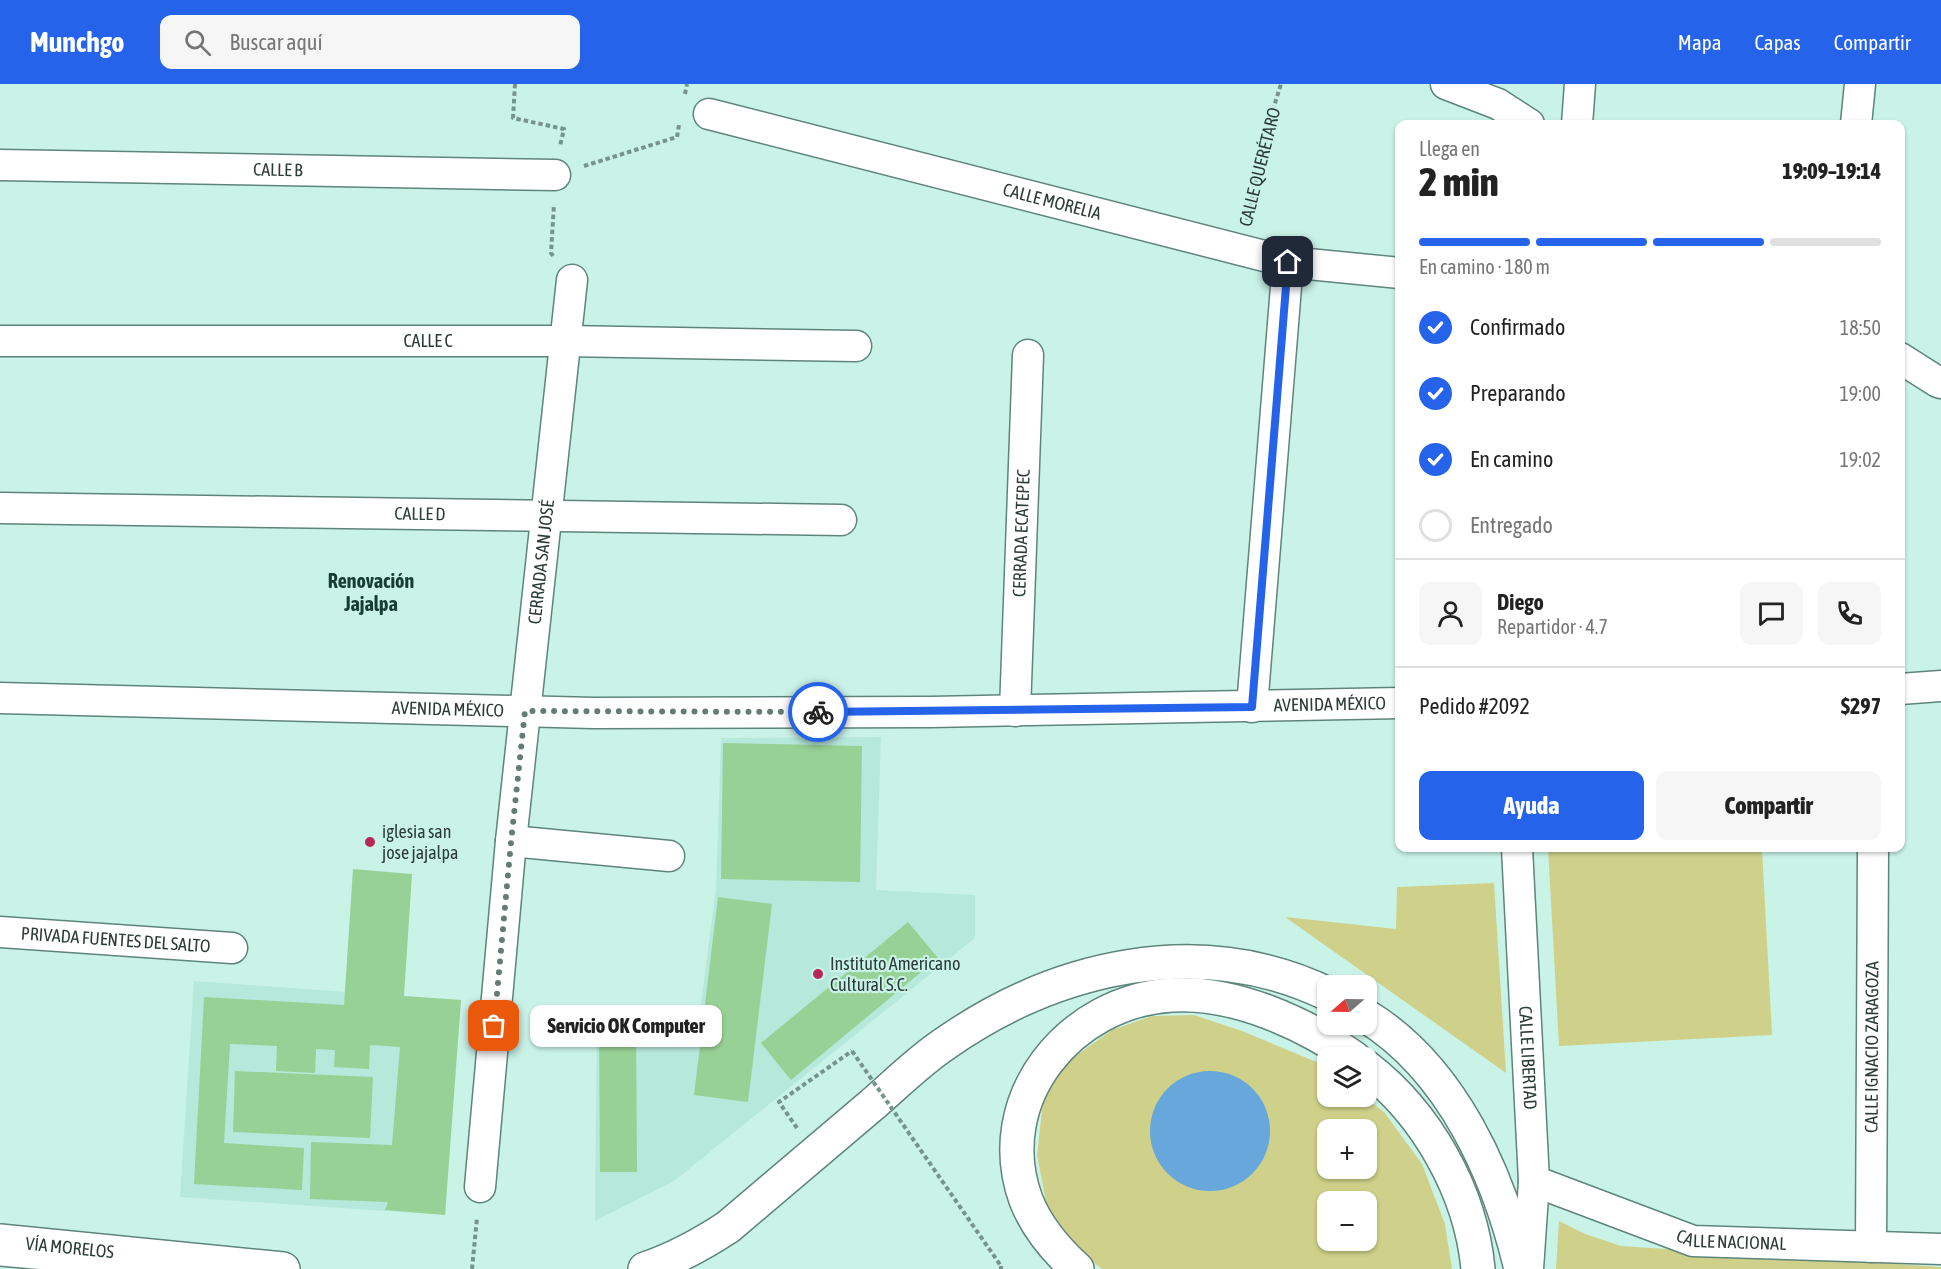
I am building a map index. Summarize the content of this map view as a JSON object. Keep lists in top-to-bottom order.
{
  "streets": {
    "main road": ["VÍA MORELOS"],
    "street": [
      "CALLE B",
      "CALLE MORELIA",
      "CALLE C",
      "CALLE D",
      "CERRADA ECATEPEC",
      "CERRADA SAN JOSÉ",
      "AVENIDA MÉXICO",
      "PRIVADA FUENTES DEL SALTO",
      "CALLE IGNACIO ZARAGOZA",
      "CALLE LIBERTAD",
      "CALLE NACIONAL"
    ],
    "path": ["CALLE QUERÉTARO"]
  },
  "crossings": [
    ["CALLE QUERÉTARO", "CALLE MORELIA"],
    ["CALLE C", "CERRADA SAN JOSÉ"],
    ["CALLE D", "CERRADA SAN JOSÉ"],
    ["CERRADA ECATEPEC", "AVENIDA MÉXICO"],
    ["CERRADA SAN JOSÉ", "AVENIDA MÉXICO"],
    ["CALLE IGNACIO ZARAGOZA", "CALLE NACIONAL"],
    ["CALLE LIBERTAD", "CALLE NACIONAL"]
  ],
  "districts": ["Renovación Jajalpa"],
  "places": ["iglesia san jose jajalpa", "Instituto Americano Cultural S.C.", "Servicio OK Computer"],
  "north": "left",
  "page": {
    "header": "Munchgo",
    "search": "Buscar aquí",
    "nav": ["Mapa", "Capas", "Compartir"],
    "heading": ["2 min", "Llega en", "19:09–19:14"],
    "panel": [
      "Diego",
      "Repartidor · 4.7",
      "Pedido #2092",
      "$297"
    ],
    "bar": "En camino · 180 m",
    "list": [
      ["Confirmado", "18:50"],
      ["Preparando", "19:00"],
      ["En camino", "19:02"],
      "Entregado"
    ],
    "buttons": ["Ayuda", "Compartir"],
    "map_buttons": ["+", "−"],
    "bubble": "Servicio OK Computer"
  }
}
